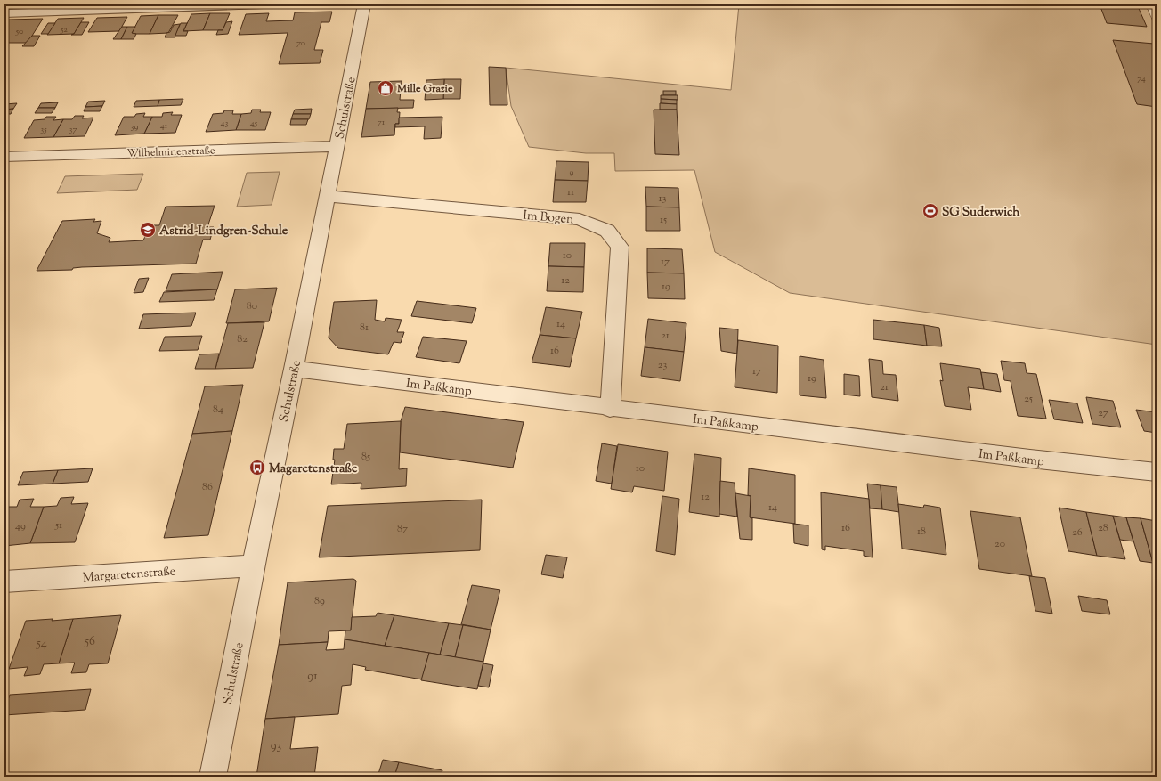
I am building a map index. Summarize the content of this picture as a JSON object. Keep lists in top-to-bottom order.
{
  "streets": {
    "street": [
      "Schulstraße",
      "Wilhelminenstraße",
      "Im Bogen",
      "Im Paßkamp",
      "Margaretenstraße"
    ]
  },
  "crossings": [
    ["Schulstraße", "Wilhelminenstraße"],
    ["Schulstraße", "Im Bogen"],
    ["Schulstraße", "Im Paßkamp"],
    ["Schulstraße", "Margaretenstraße"],
    ["Im Bogen", "Im Paßkamp"]
  ],
  "places": {
    "shop": ["Mille Grazie"],
    "sports": ["SG Suderwich"],
    "school or university": ["Astrid-Lindgren-Schule"],
    "bus stop": ["Magaretenstraße"]
  },
  "house_numbers": [
    "52",
    "50",
    "70",
    "74",
    "71",
    "43",
    "45",
    "41",
    "39",
    "35",
    "37",
    "9",
    "11",
    "13",
    "15",
    "10",
    "17",
    "12",
    "19",
    "80",
    "14",
    "81",
    "21",
    "82",
    "16",
    "23",
    "17",
    "19",
    "21",
    "25",
    "84",
    "27",
    "85",
    "10",
    "86",
    "12",
    "14",
    "51",
    "49",
    "16",
    "28",
    "87",
    "18",
    "26",
    "20",
    "89",
    "56",
    "54",
    "91",
    "93"
  ]
}
